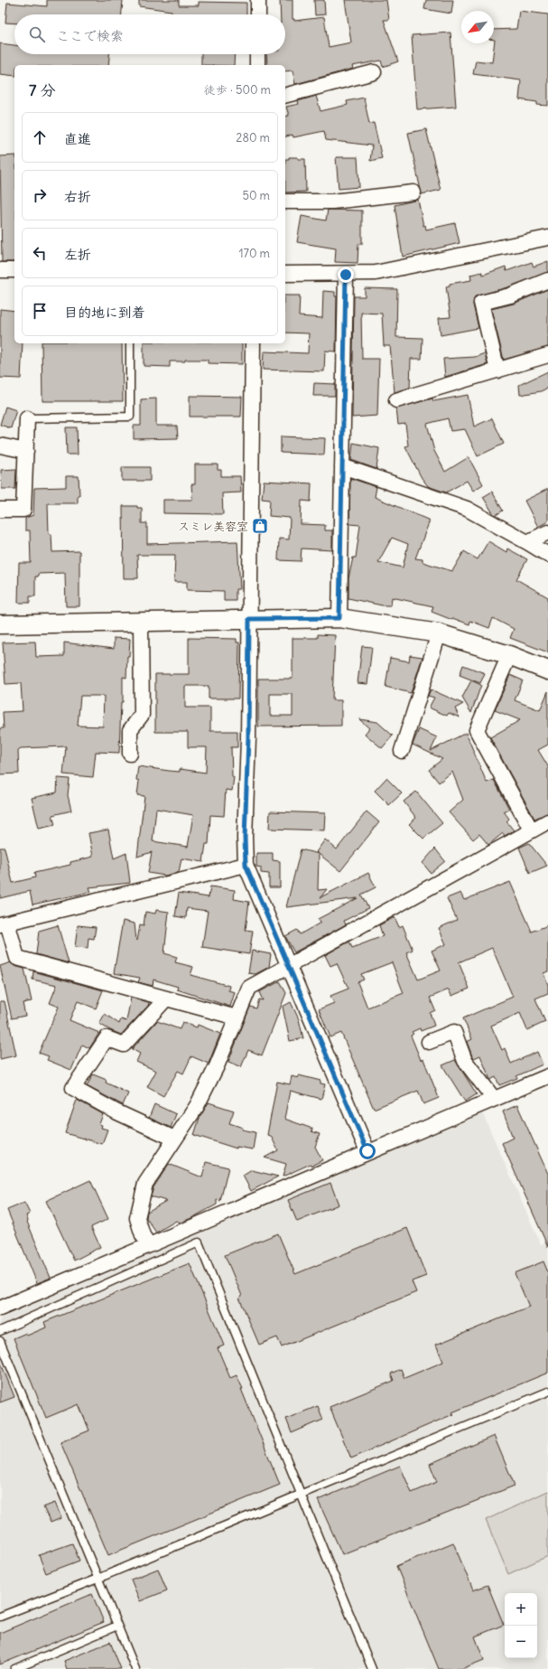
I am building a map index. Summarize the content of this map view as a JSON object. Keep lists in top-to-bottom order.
{
  "places": {
    "shop": ["スミレ美容室"]
  },
  "north": "bottom left",
  "page": {
    "search": "ここで検索",
    "heading": ["7 分", "徒歩 · 500 m"],
    "list": [
      ["直進", "280 m"],
      ["右折", "50 m"],
      ["左折", "170 m"],
      "目的地に到着"
    ],
    "map_buttons": ["+", "−"]
  }
}
